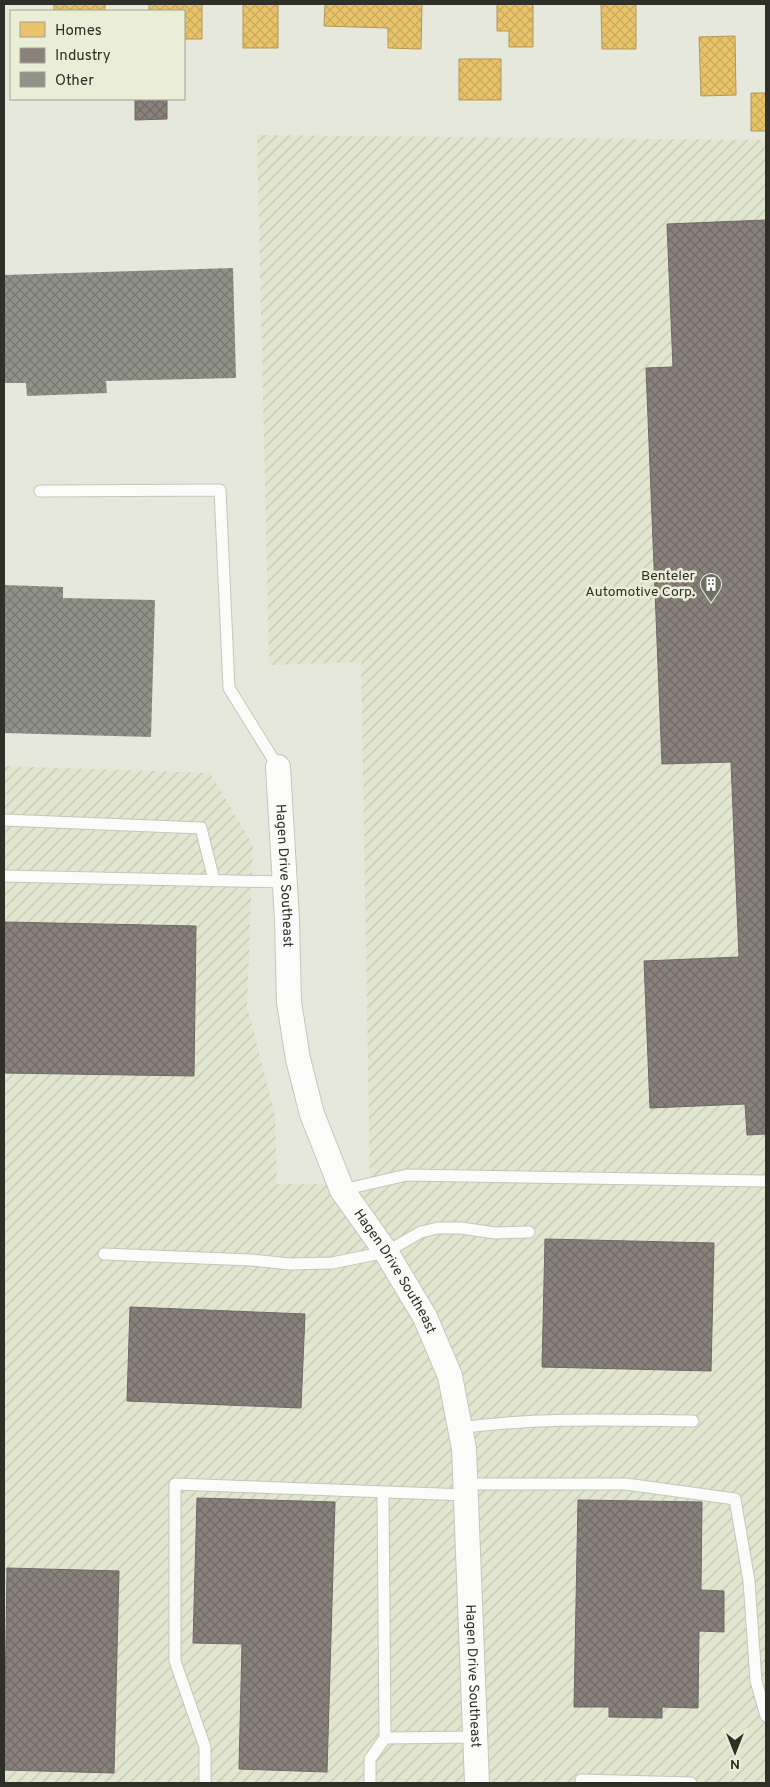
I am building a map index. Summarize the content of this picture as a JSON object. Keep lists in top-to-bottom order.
{
  "streets": {
    "street": ["Hagen Drive Southeast"]
  },
  "places": {
    "building": ["Benteler Automotive Corp."]
  },
  "legend": ["Homes", "Industry", "Other"],
  "north": "bottom"
}
